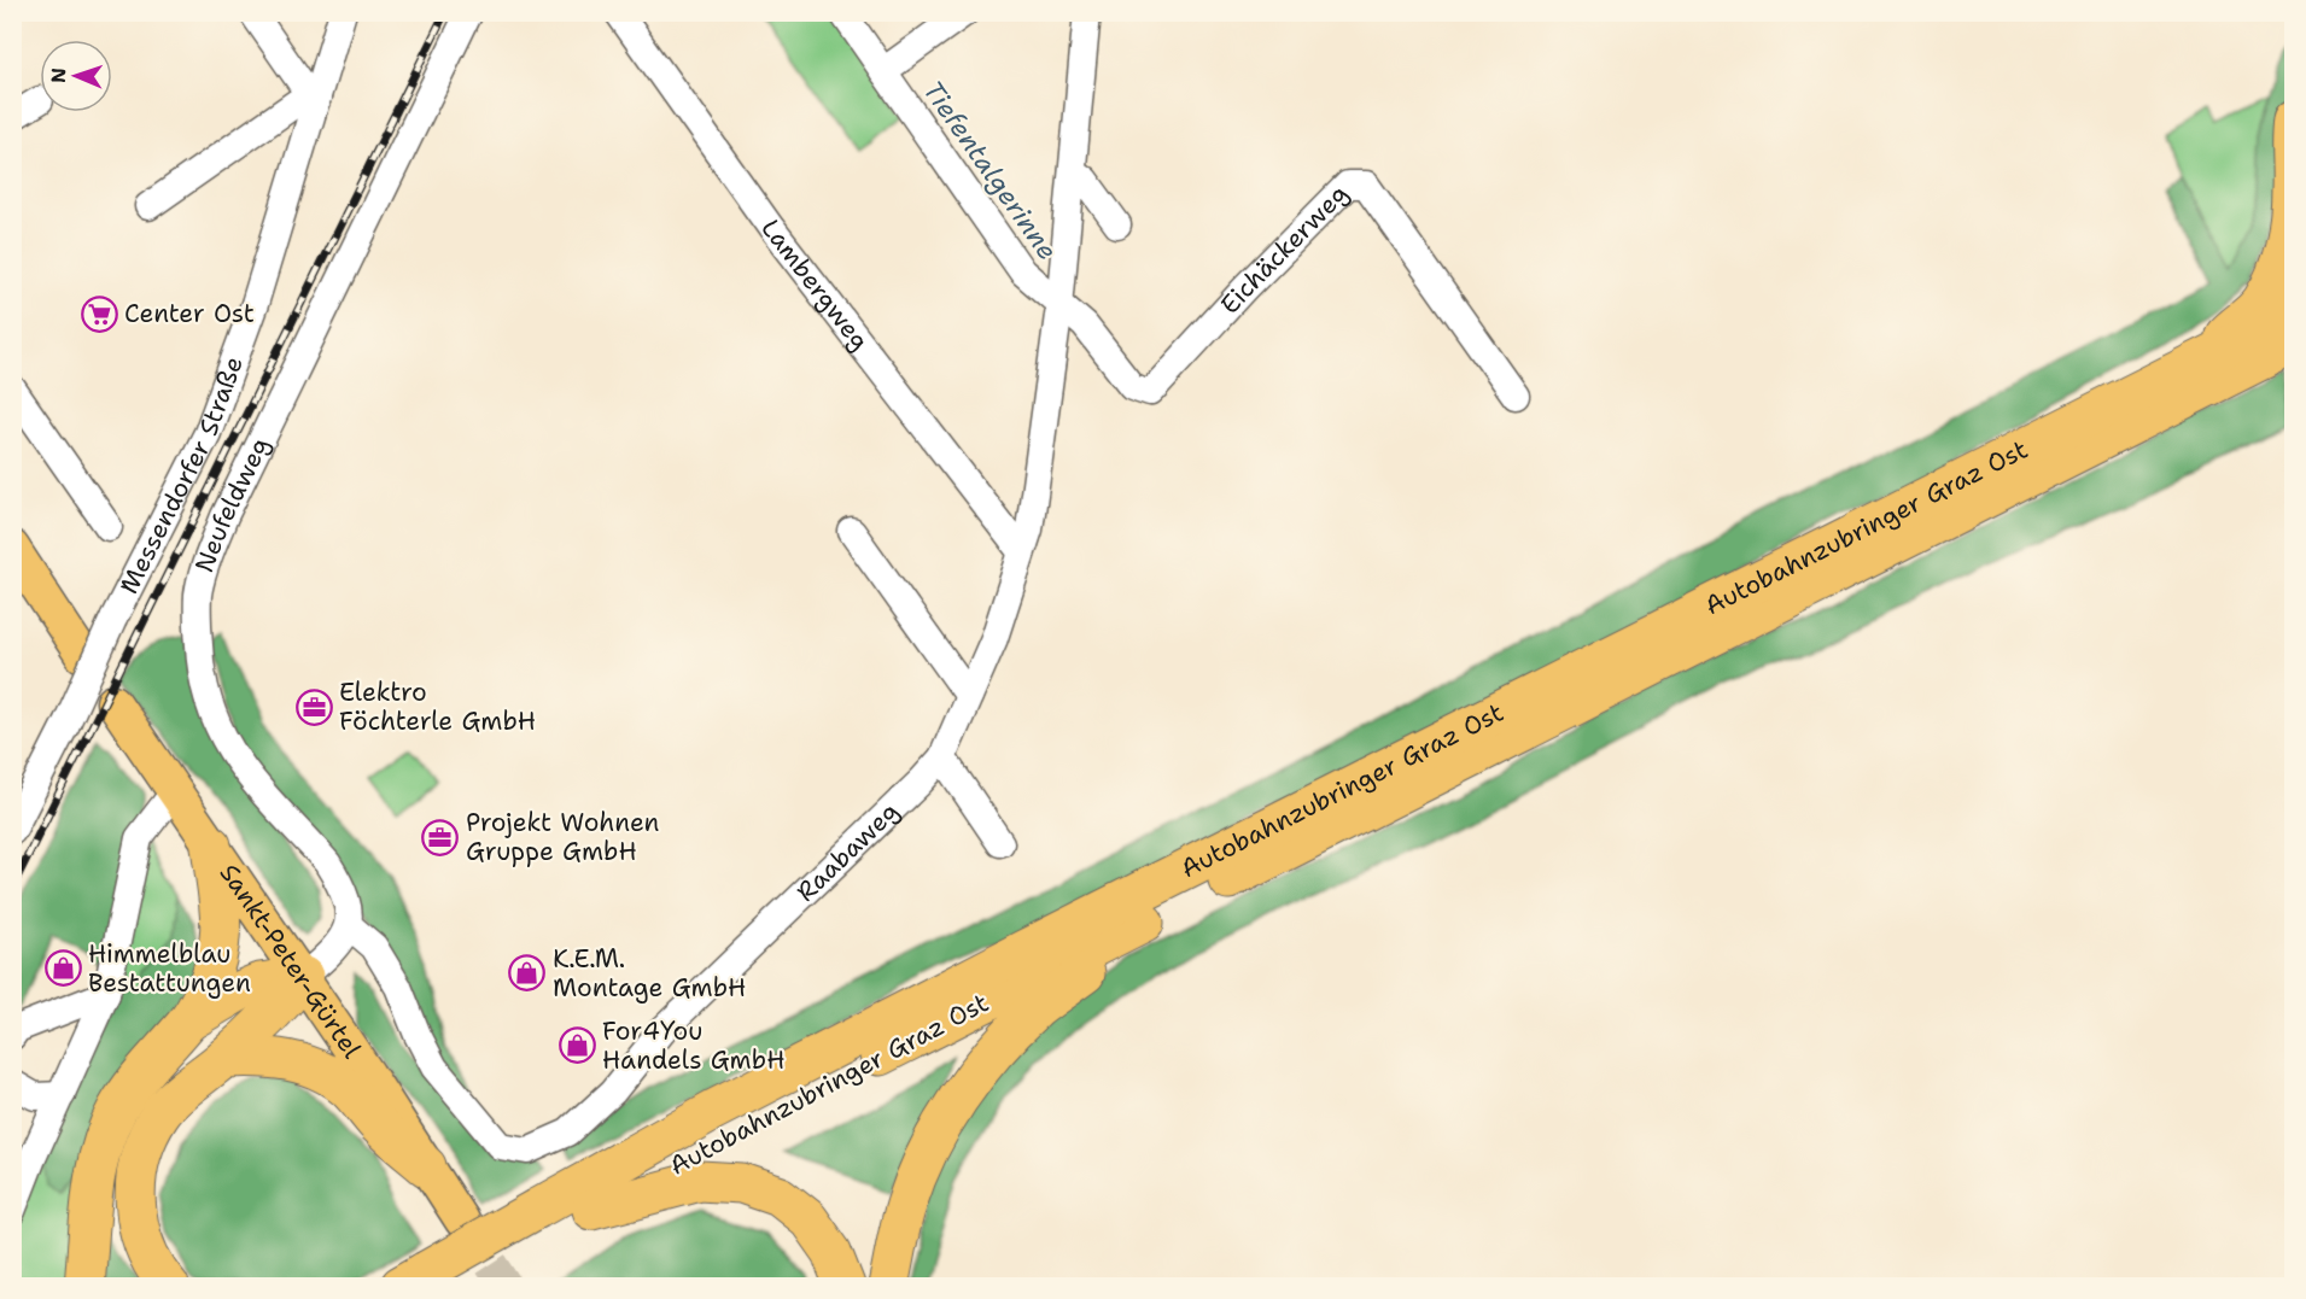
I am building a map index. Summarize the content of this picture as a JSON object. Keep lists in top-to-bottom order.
{
  "streets": {
    "highway": ["Autobahnzubringer Graz Ost"],
    "main road": ["Sankt-Peter-Gürtel"],
    "street": [
      "Eichäckerweg",
      "Lambergweg",
      "Messendorfer Straße",
      "Neufeldweg",
      "Raabaweg"
    ]
  },
  "crossings": [
    ["Eichäckerweg", "Raabaweg"],
    ["Lambergweg", "Raabaweg"],
    ["Neufeldweg", "Raabaweg"]
  ],
  "water": ["Tiefentalgerinne"],
  "places": {
    "supermarket": ["Center Ost"],
    "office": ["Elektro Föchterle GmbH", "Projekt Wohnen Gruppe GmbH"],
    "shop": ["Himmelblau Bestattungen", "K.E.M. Montage GmbH", "For4You Handels GmbH"]
  },
  "north": "left"
}
